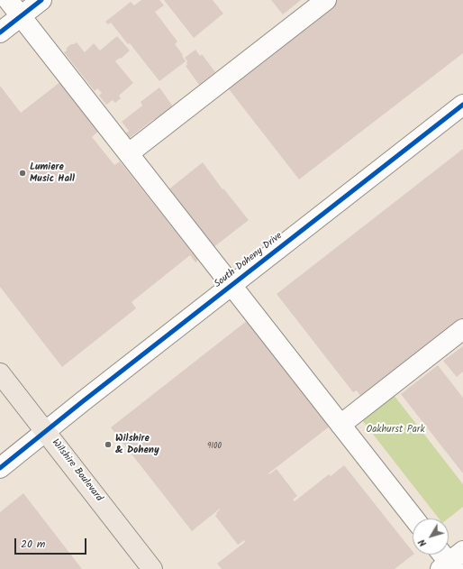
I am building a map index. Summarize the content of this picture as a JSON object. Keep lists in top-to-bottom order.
{
  "streets": {
    "main road": ["Wilshire Boulevard"],
    "street": ["South Doheny Drive"]
  },
  "crossings": [
    ["South Doheny Drive", "Wilshire Boulevard"]
  ],
  "parks": ["Oakhurst Park"],
  "places": ["Lumiere Music Hall", "Wilshire & Doheny"],
  "house_numbers": ["9100"],
  "scale_bar": "20 m",
  "north": "bottom left"
}
